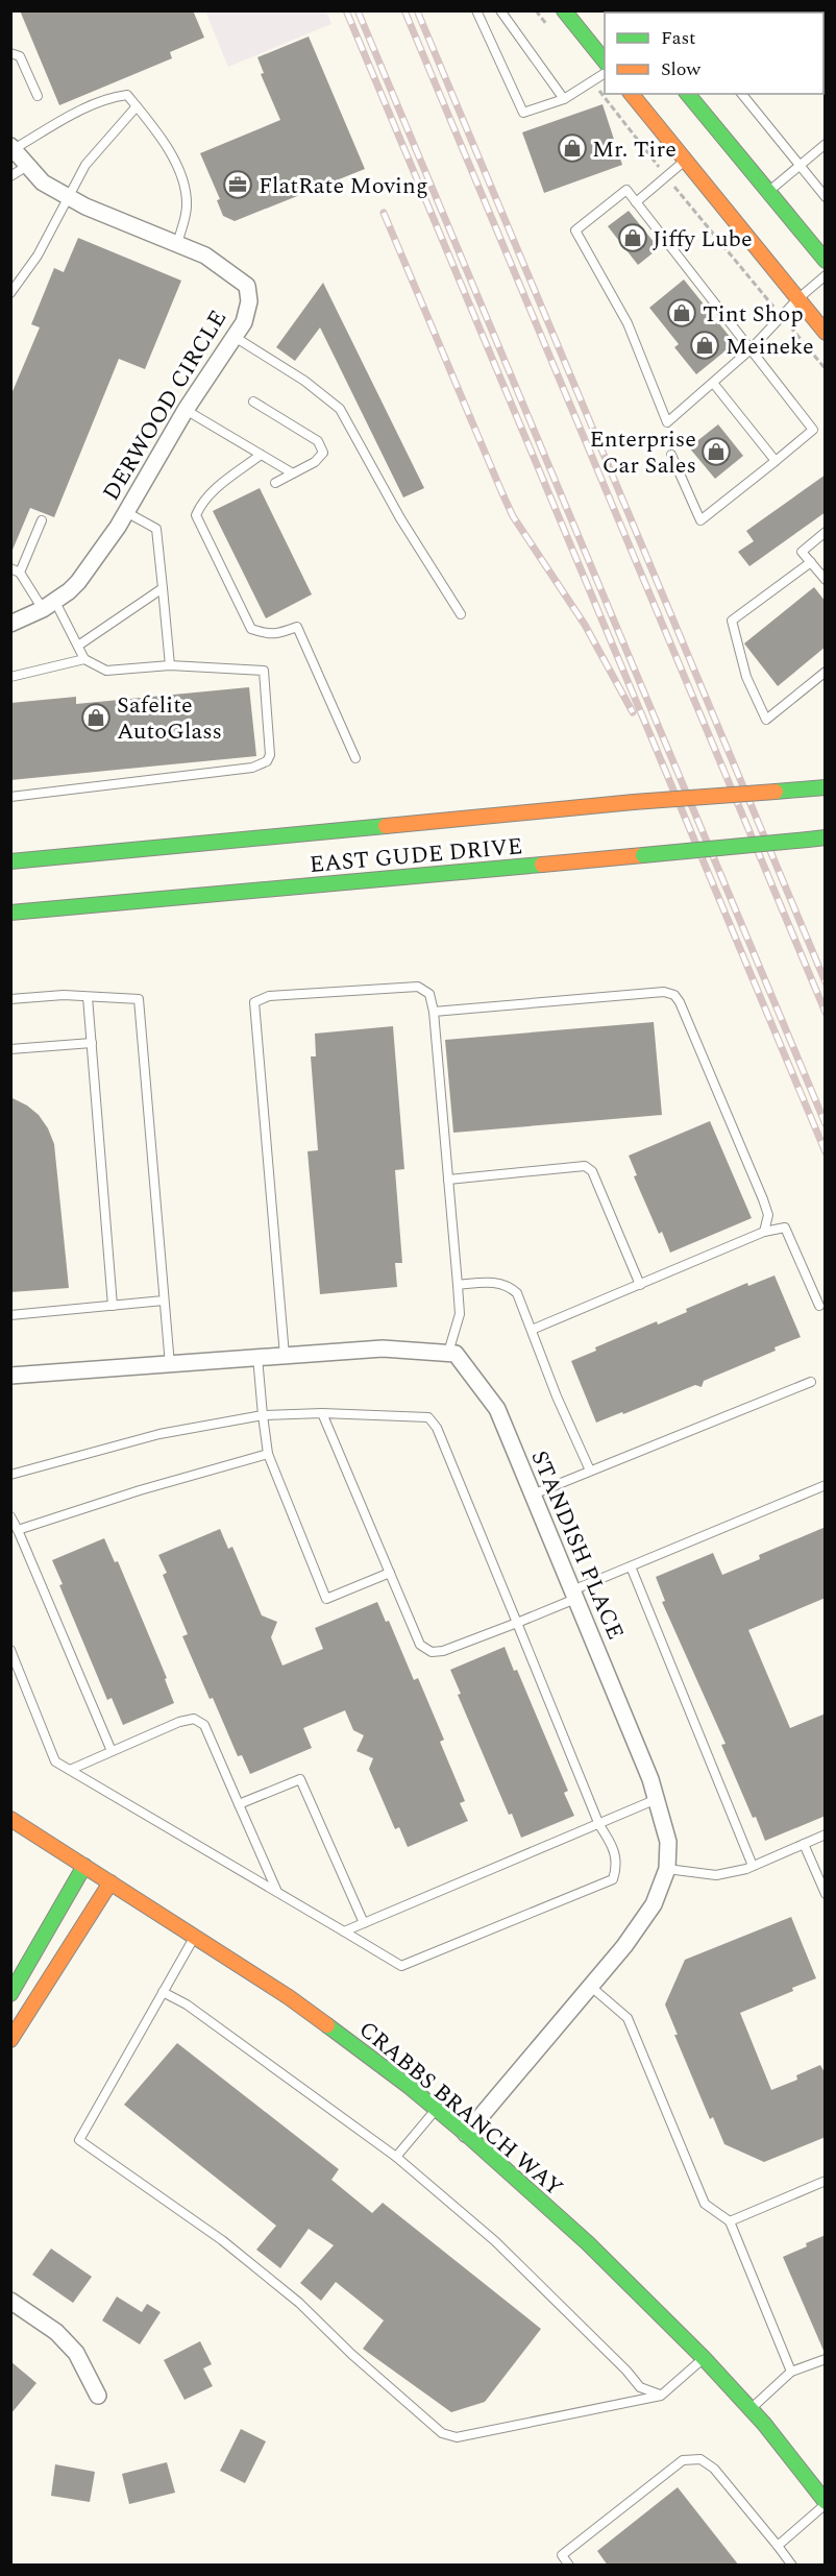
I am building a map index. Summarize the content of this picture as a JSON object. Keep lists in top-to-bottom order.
{
  "streets": {
    "main road": ["EAST GUDE DRIVE", "CRABBS BRANCH WAY"],
    "street": ["DERWOOD CIRCLE", "STANDISH PLACE"]
  },
  "crossings": [
    ["STANDISH PLACE", "CRABBS BRANCH WAY"]
  ],
  "places": {
    "shop": [
      "Mr. Tire",
      "Jiffy Lube",
      "Tint Shop",
      "Meineke",
      "Enterprise Car Sales",
      "Safelite AutoGlass"
    ],
    "office": ["FlatRate Moving"]
  },
  "legend": ["Fast", "Slow"]
}
